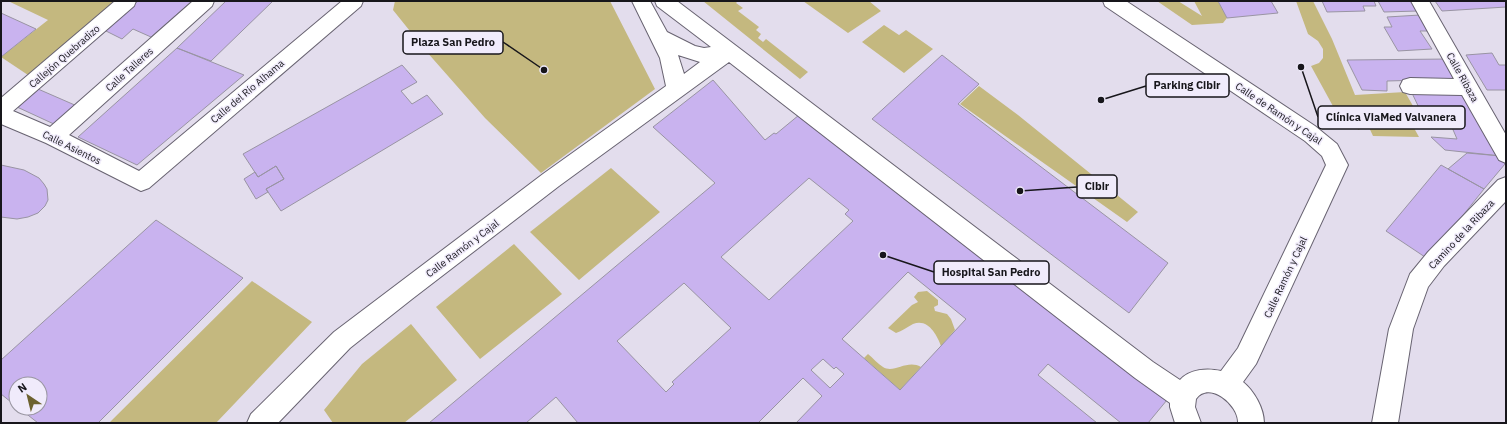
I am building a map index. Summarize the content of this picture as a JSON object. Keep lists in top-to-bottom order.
{
  "streets": {
    "street": [
      "Callejón Quebradizo",
      "Calle Talleres",
      "Calle Ribaza",
      "Calle del Río Alhama",
      "Calle de Ramón y Cajal",
      "Calle Asientos",
      "Camino de la Ribaza",
      "Calle Ramón y Cajal"
    ]
  },
  "crossings": [
    ["Calle Talleres", "Calle Asientos"],
    ["Calle del Río Alhama", "Calle Asientos"],
    ["Calle de Ramón y Cajal", "Calle Ramón y Cajal"]
  ],
  "places": [
    "Clínica ViaMed Valvanera",
    "Plaza San Pedro",
    "Parking Cibir",
    "Cibir",
    "Hospital San Pedro"
  ],
  "north": "top left"
}
